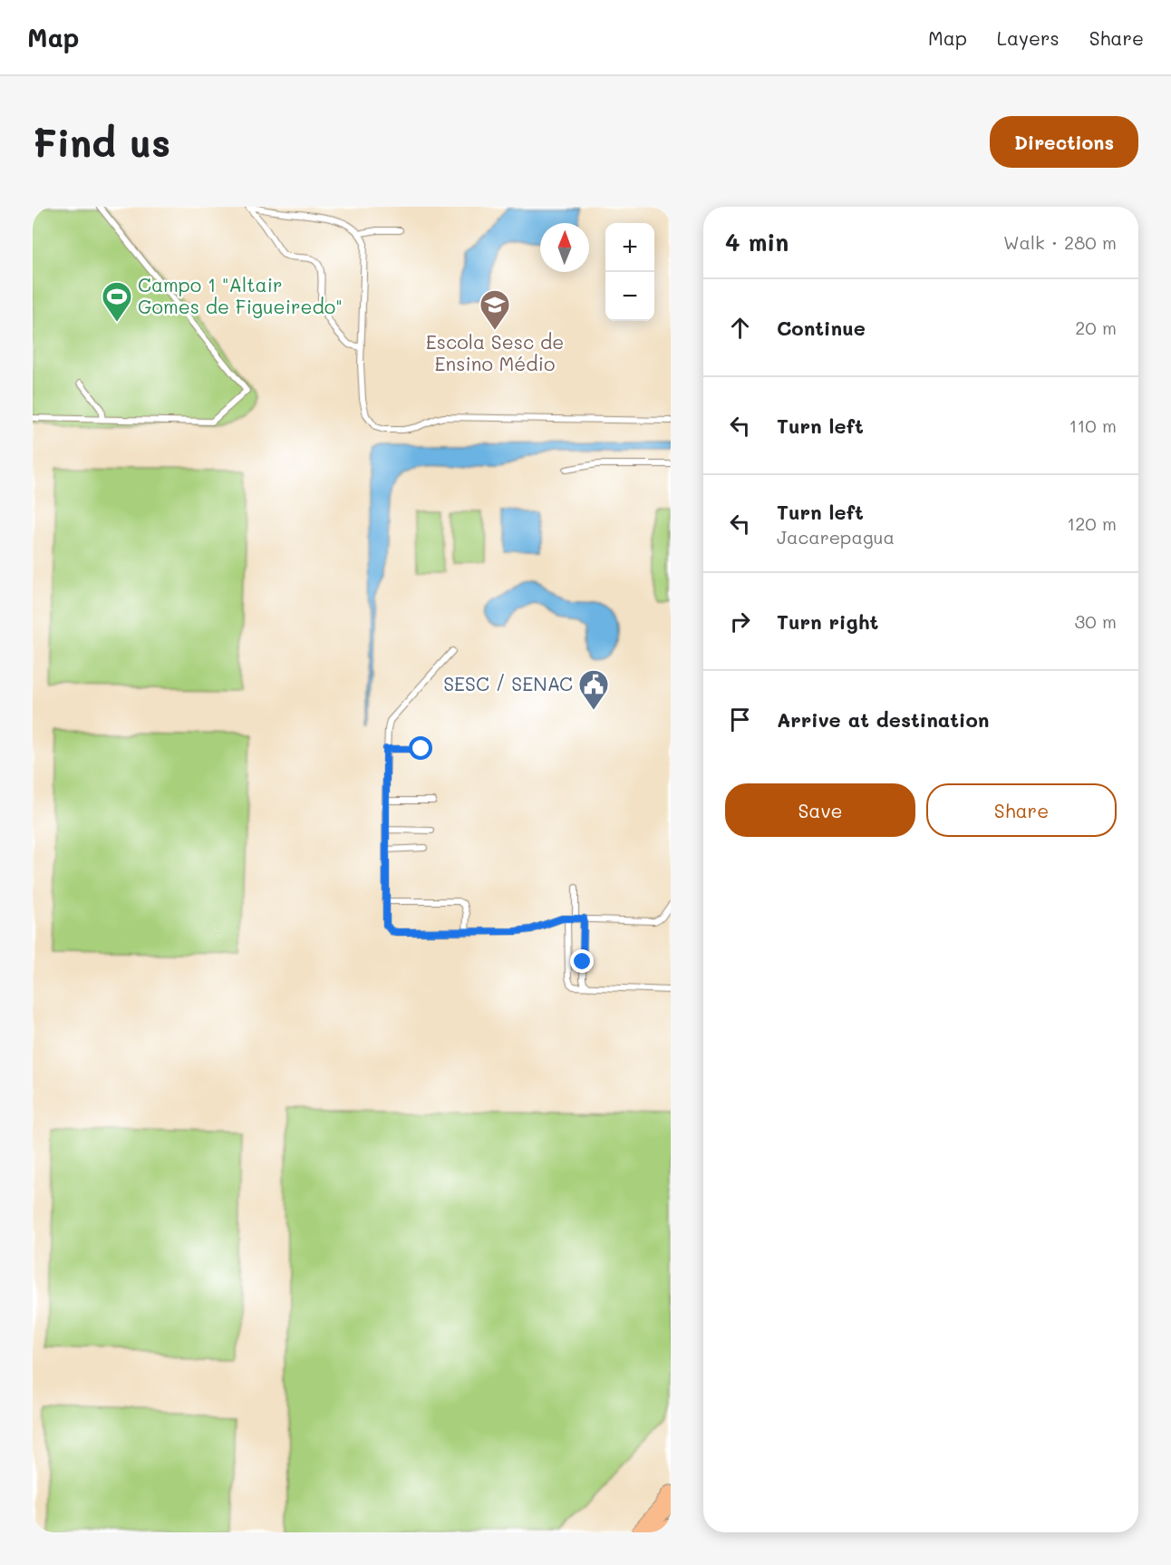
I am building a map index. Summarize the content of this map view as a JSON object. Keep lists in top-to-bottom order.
{
  "places": {
    "sports": ["Campo 1 \"Altair Gomes de Figueiredo\""],
    "school or university": ["Escola Sesc de Ensino Médio"],
    "public building": ["SESC / SENAC"]
  },
  "north": "top",
  "page": {
    "header": "Map",
    "nav": ["Map", "Layers", "Share"],
    "buttons": [
      "Directions",
      ["Save", "Share"]
    ],
    "title": "Find us",
    "heading": ["4 min", "Walk · 280 m"],
    "map_buttons": ["+", "−"],
    "list": [
      ["Continue", "20 m"],
      ["Turn left", "110 m"],
      ["Turn left", "Jacarepagua", "120 m"],
      ["Turn right", "30 m"],
      "Arrive at destination"
    ]
  }
}
